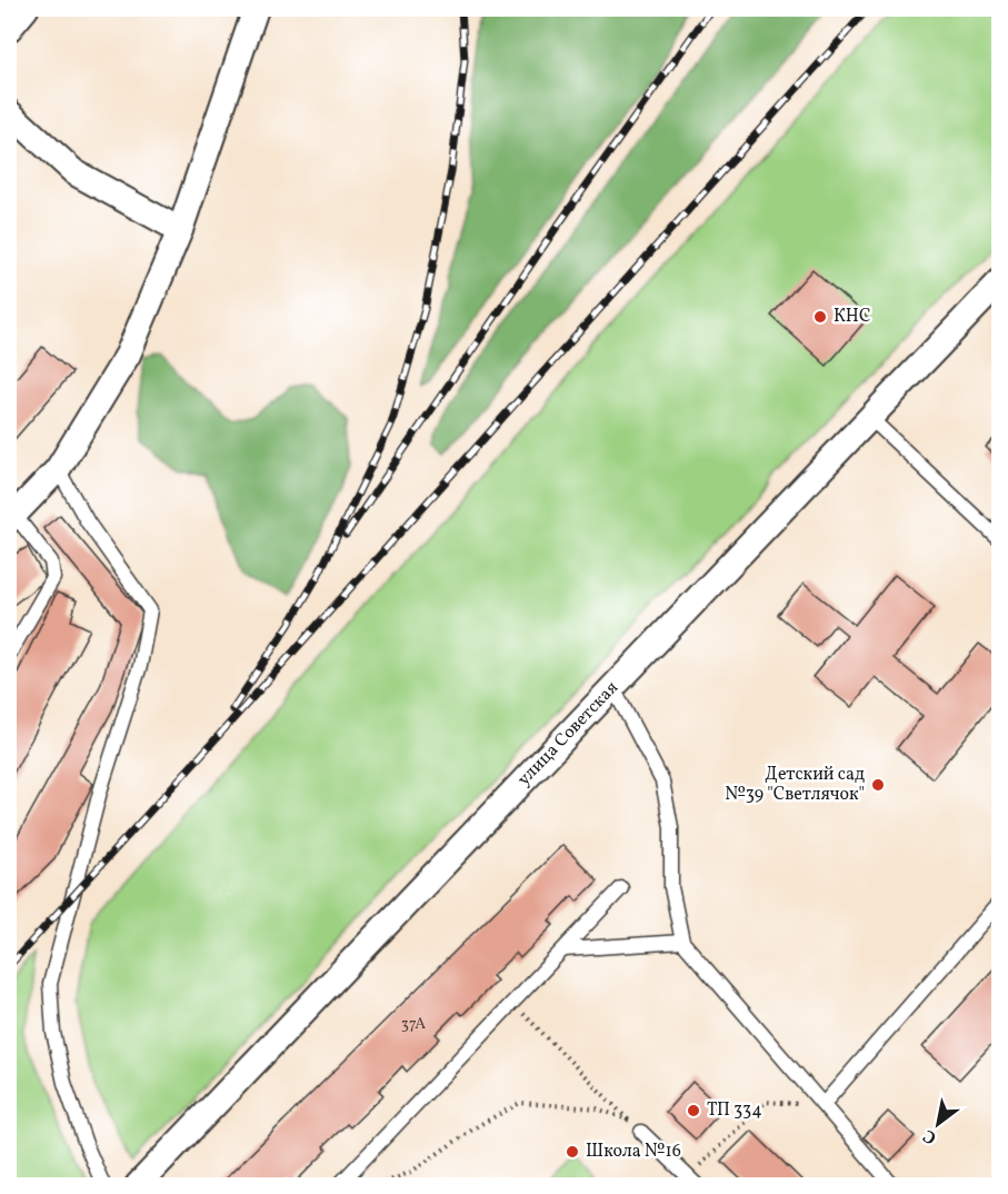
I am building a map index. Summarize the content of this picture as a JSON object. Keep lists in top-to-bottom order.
{
  "streets": {
    "street": ["улица Советская"]
  },
  "places": [
    "КНС",
    "Детский сад №39 \"Светлячок\"",
    "ТП 334",
    "Школа №16"
  ],
  "house_numbers": ["37А"],
  "north": "bottom left"
}
